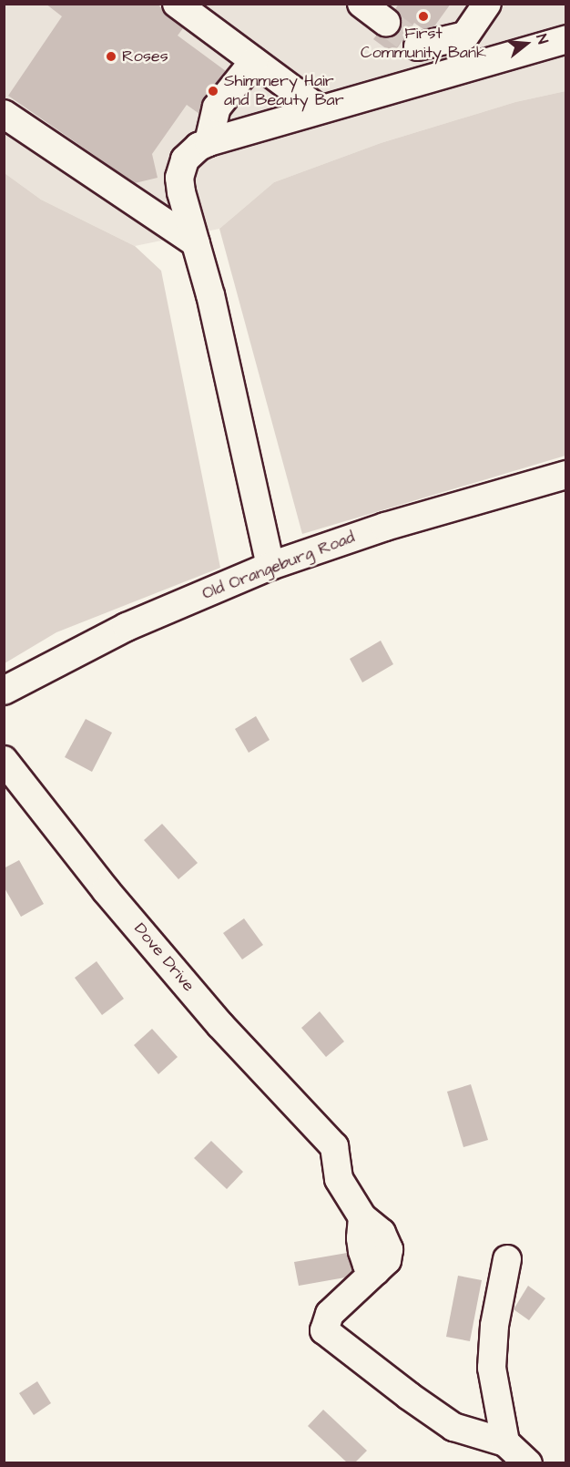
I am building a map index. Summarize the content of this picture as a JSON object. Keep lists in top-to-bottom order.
{
  "streets": {
    "street": ["Old Orangeburg Road", "Dove Drive"]
  },
  "places": ["First Community Bank", "Roses", "Shimmery Hair and Beauty Bar"],
  "north": "right"
}
